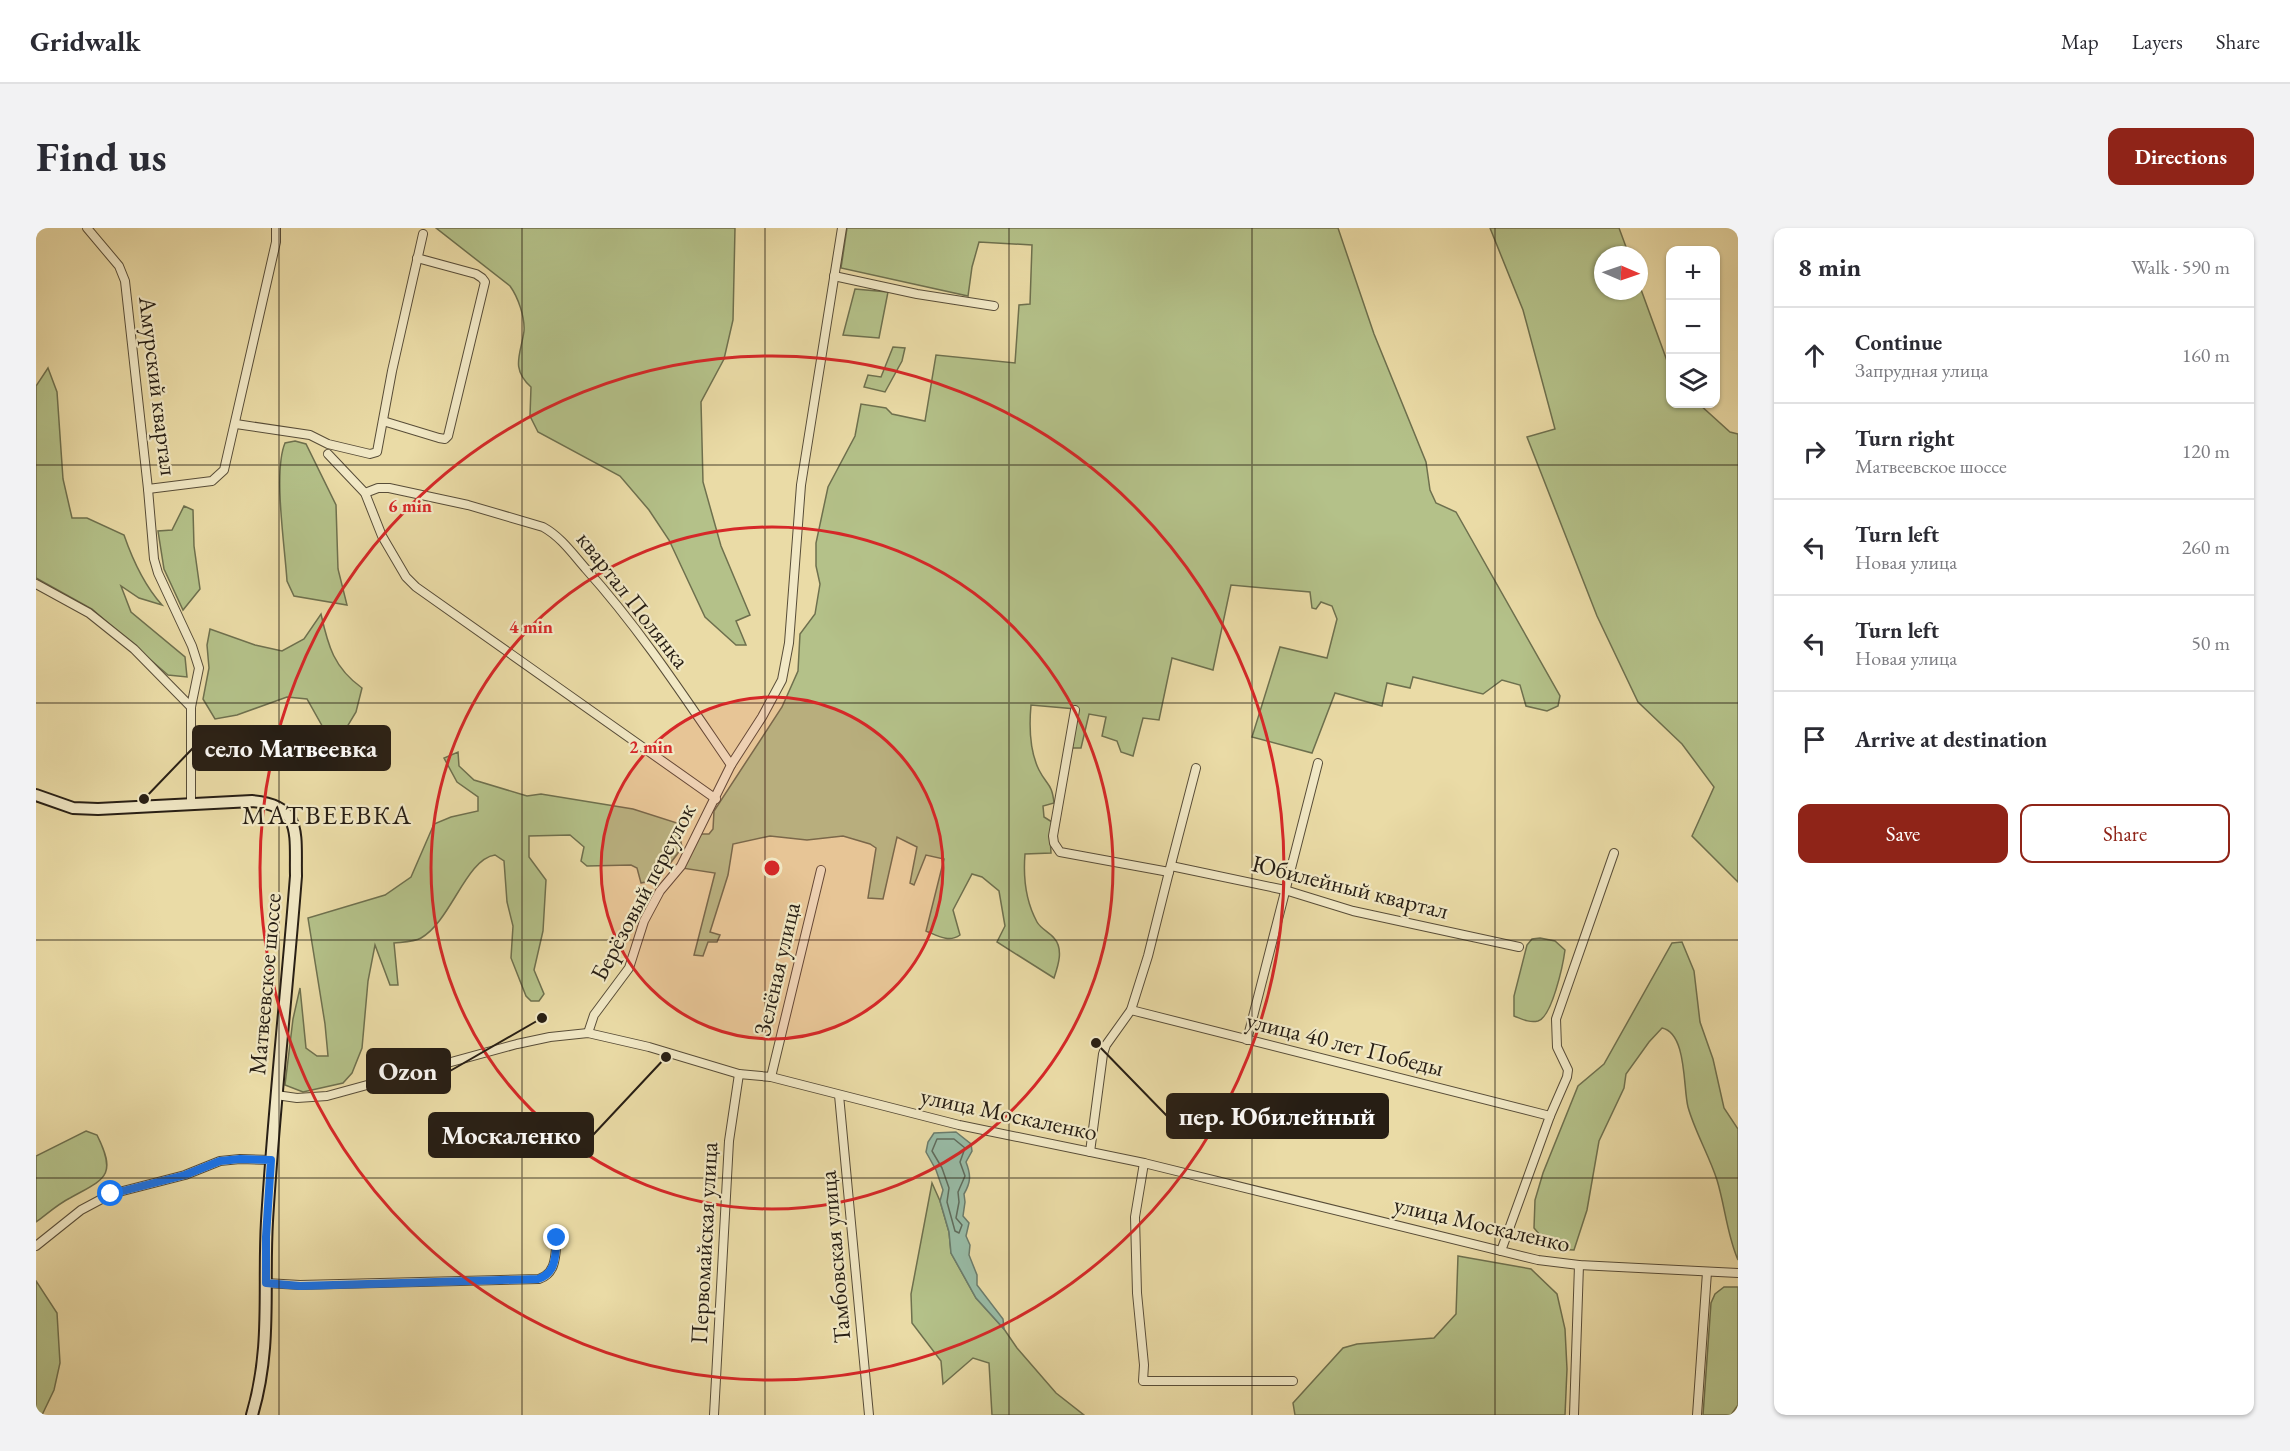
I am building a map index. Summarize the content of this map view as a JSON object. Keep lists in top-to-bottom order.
{
  "streets": {
    "main road": ["Матвеевское шоссе"],
    "street": [
      "Амурский квартал",
      "квартал Полянка",
      "Юбилейный квартал",
      "Берёзовый переулок",
      "Зелёная улица",
      "улица 40 лет Победы",
      "улица Москаленко",
      "Первомайская улица",
      "Тамбовская улица"
    ]
  },
  "crossings": [
    ["квартал Полянка", "Берёзовый переулок"],
    ["Берёзовый переулок", "улица Москаленко"],
    ["Зелёная улица", "улица Москаленко"],
    ["Матвеевское шоссе", "улица Москаленко"],
    ["улица Москаленко", "Первомайская улица"],
    ["улица Москаленко", "Тамбовская улица"]
  ],
  "districts": ["МАТВЕЕВКА"],
  "places": [
    "село Матвеевка",
    "Ozon",
    "пер. Юбилейный",
    "Москаленко"
  ],
  "north": "right",
  "page": {
    "header": "Gridwalk",
    "nav": ["Map", "Layers", "Share"],
    "buttons": [
      "Directions",
      ["Save", "Share"]
    ],
    "title": "Find us",
    "heading": ["8 min", "Walk · 590 m"],
    "map_buttons": ["+", "−"],
    "list": [
      ["Continue", "Запрудная улица", "160 m"],
      ["Turn right", "Матвеевское шоссе", "120 m"],
      ["Turn left", "Новая улица", "260 m"],
      ["Turn left", "Новая улица", "50 m"],
      "Arrive at destination"
    ]
  },
  "rings": ["6 min", "4 min", "2 min"]
}
